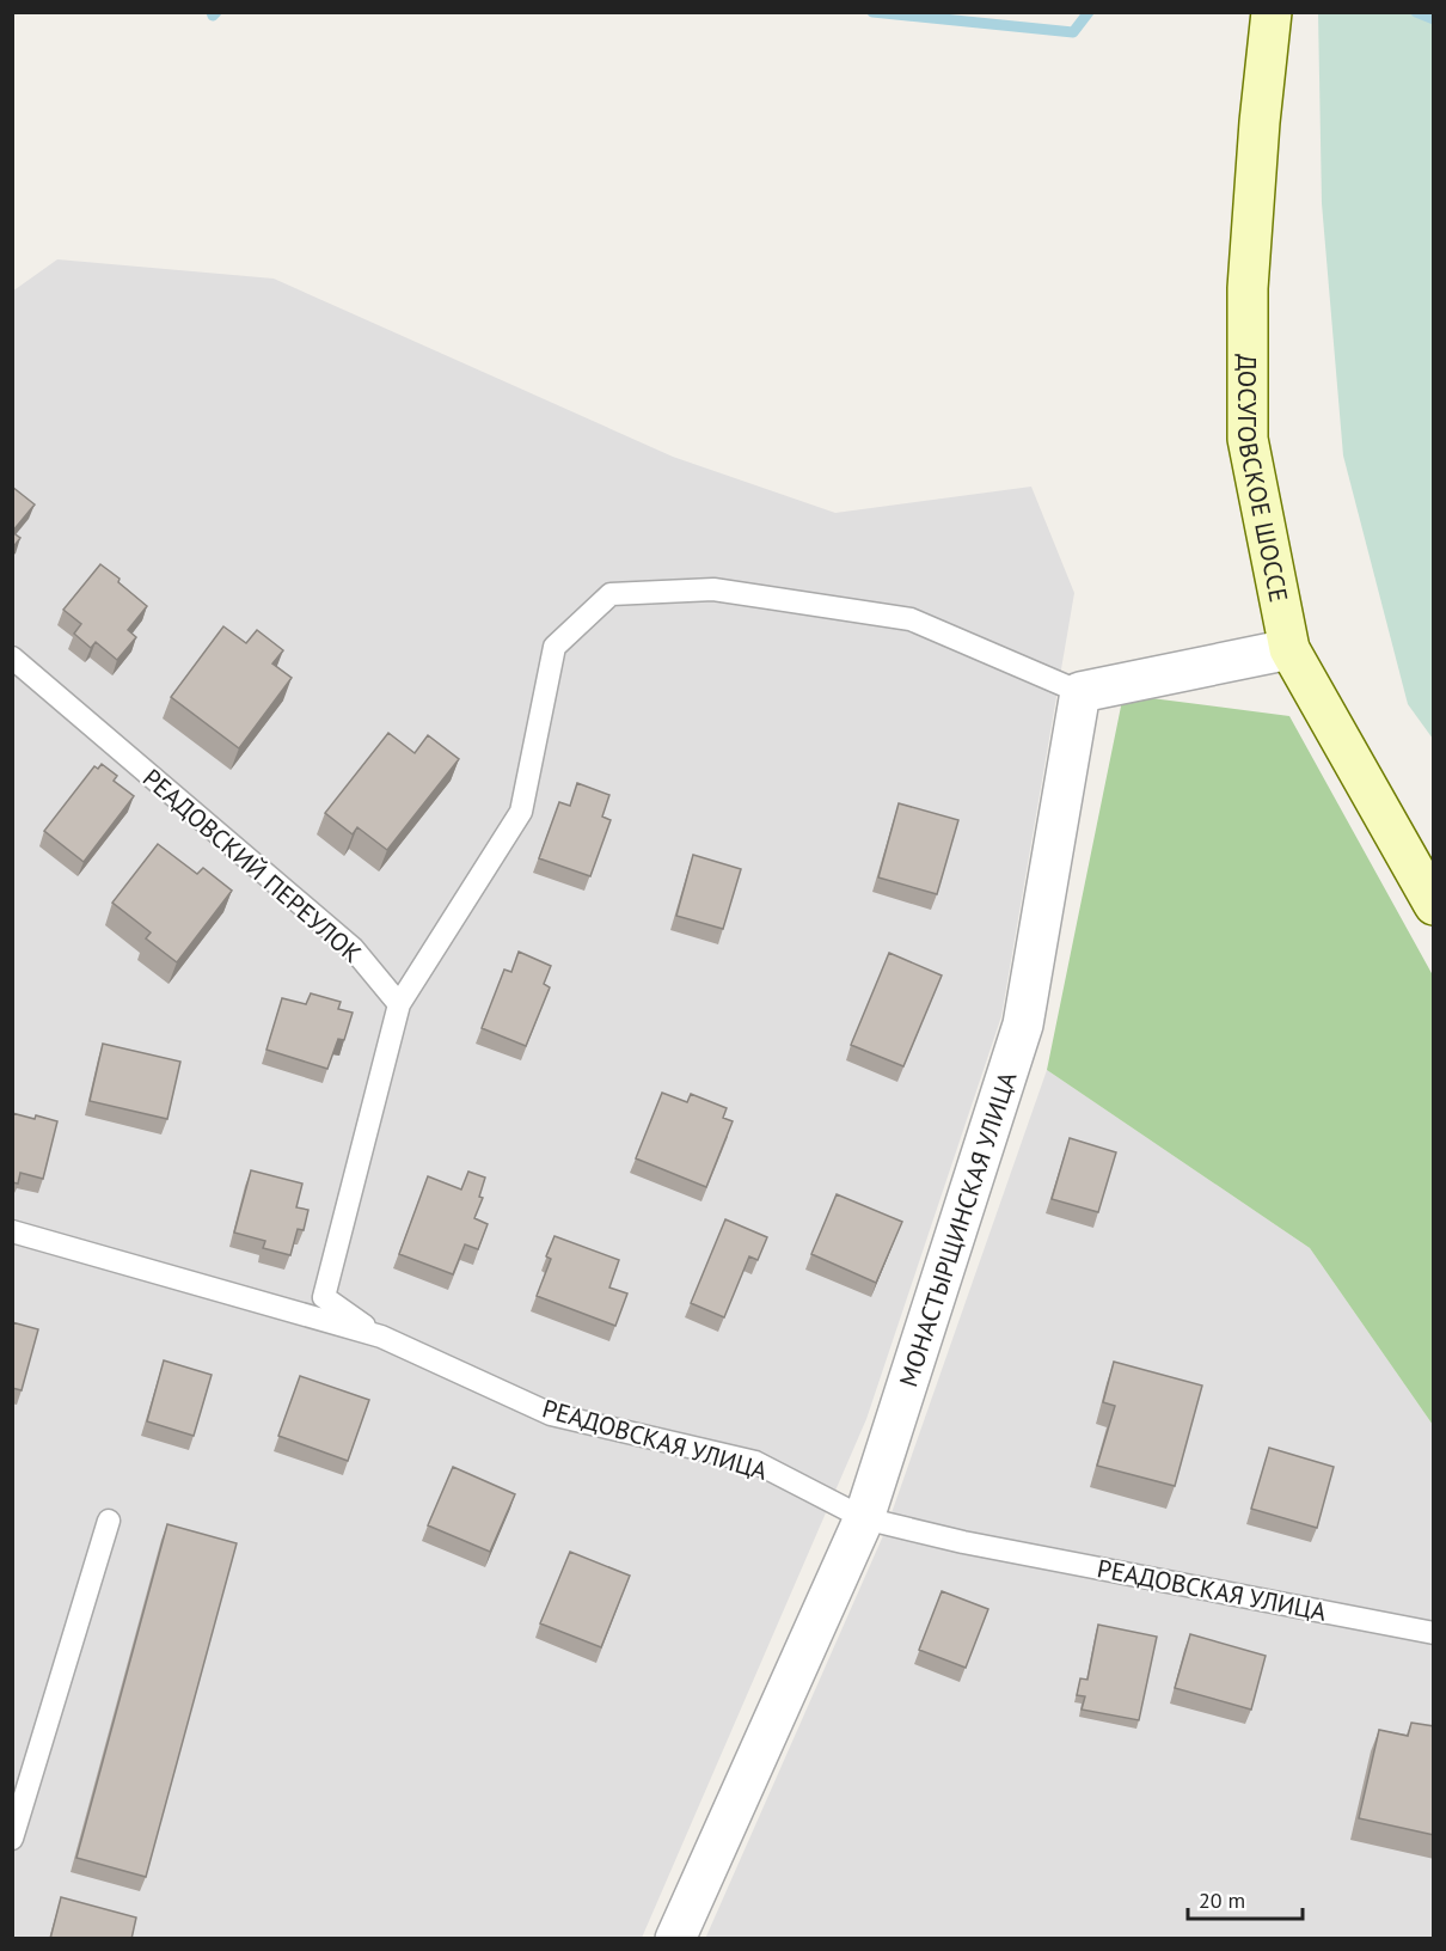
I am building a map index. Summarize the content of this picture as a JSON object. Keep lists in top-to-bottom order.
{
  "streets": {
    "main road": ["ДОСУГОВСКОЕ ШОССЕ"],
    "street": ["МОНАСТЫРЩИНСКАЯ УЛИЦА"],
    "lane": ["РЕАДОВСКИЙ ПЕРЕУЛОК", "РЕАДОВСКАЯ УЛИЦА"]
  },
  "crossings": [
    ["МОНАСТЫРЩИНСКАЯ УЛИЦА", "РЕАДОВСКАЯ УЛИЦА"]
  ],
  "scale_bar": "20 m"
}
